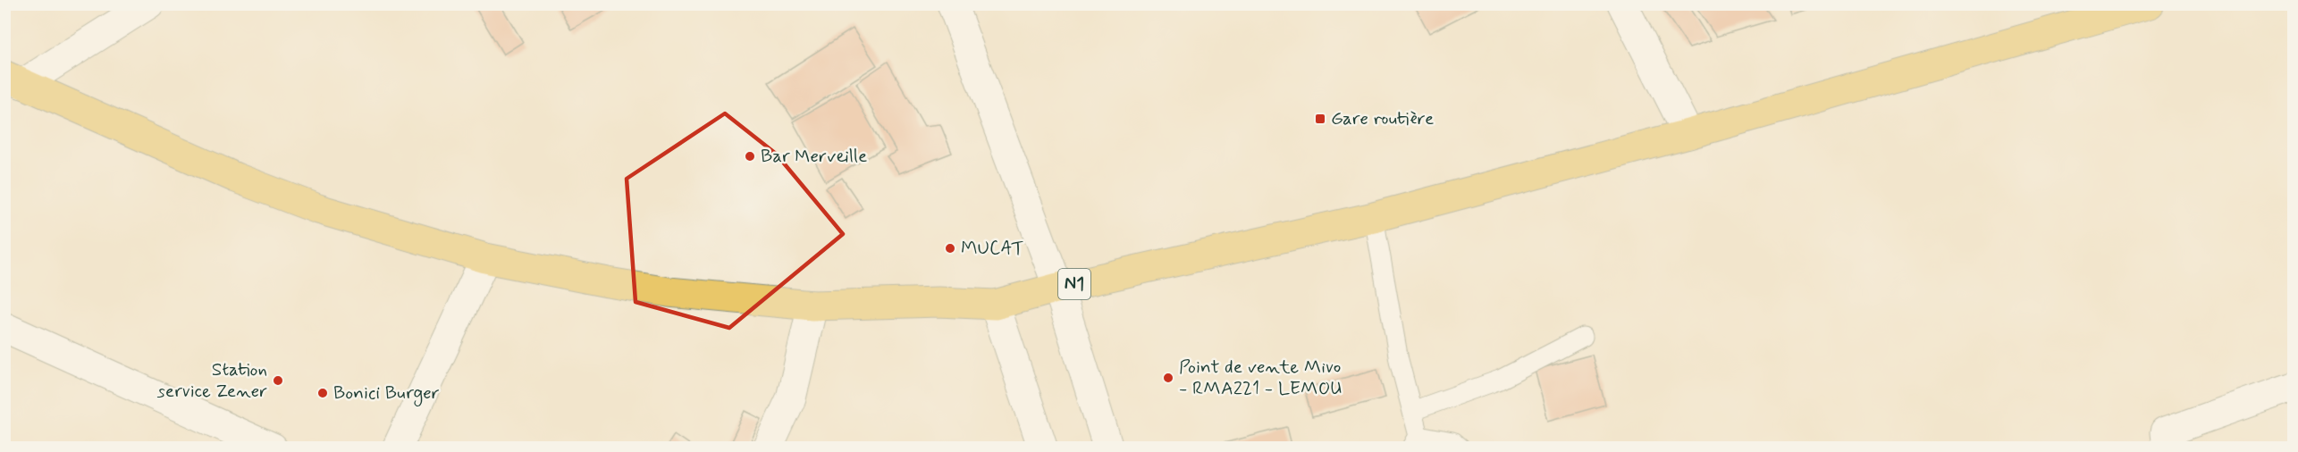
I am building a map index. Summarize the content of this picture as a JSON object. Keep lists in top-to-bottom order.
{
  "streets": {
    "highway": ["N1"]
  },
  "places": {
    "transit": ["Gare routière"],
    "other": [
      "Bar Merveille",
      "MUCAT",
      "Point de vente Mivo - RMA221 - LEMOU",
      "Station service Zener",
      "Bonici Burger"
    ]
  }
}
